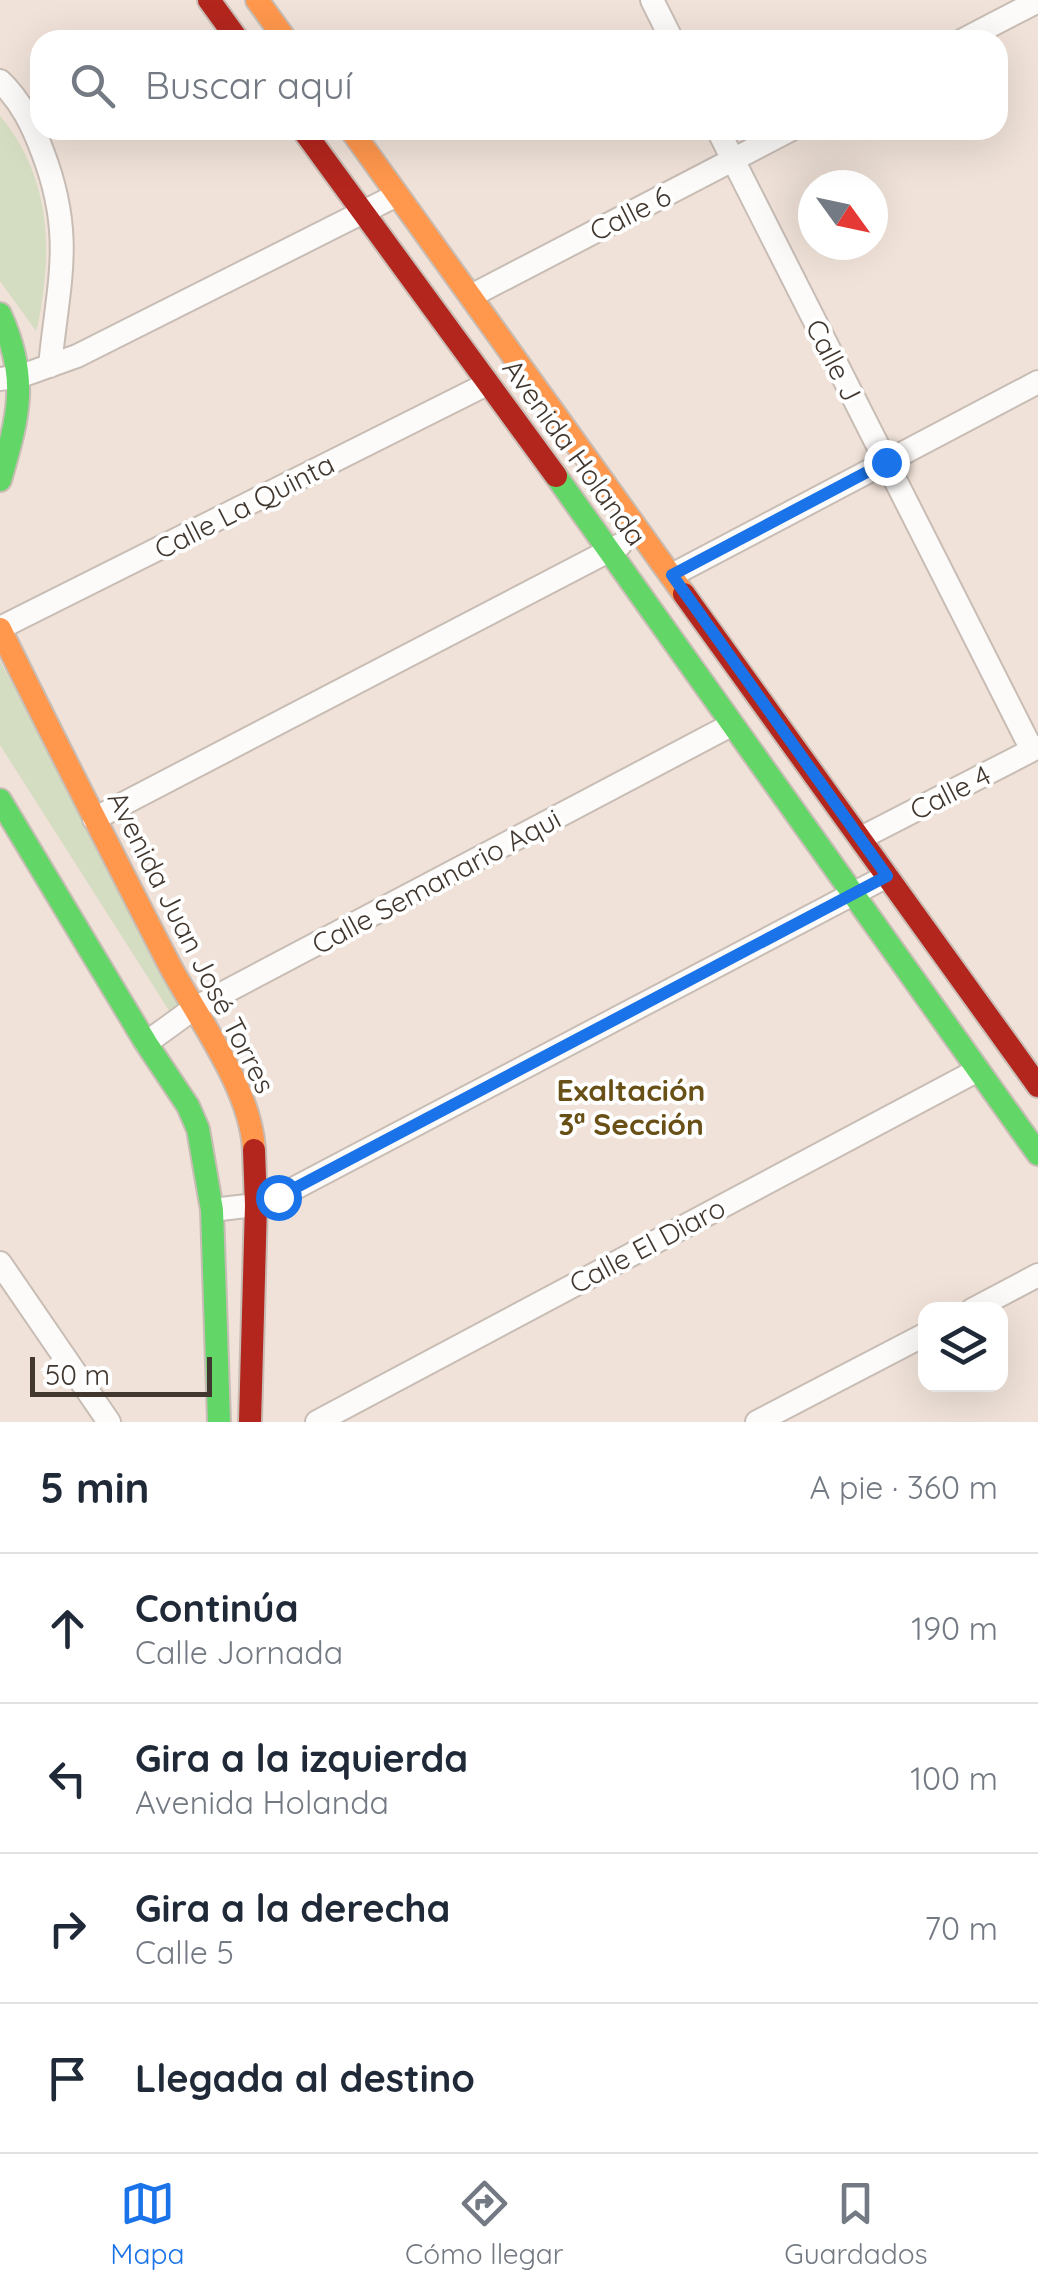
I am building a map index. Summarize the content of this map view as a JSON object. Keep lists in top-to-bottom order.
{
  "streets": {
    "street": [
      "Calle 6",
      "Calle J",
      "Avenida Holanda",
      "Calle La Quinta",
      "Calle 4",
      "Calle Semanario Aqui",
      "Avenida Juan José Torres",
      "Calle El Diaro"
    ]
  },
  "crossings": [
    ["Calle 6", "Calle J"],
    ["Calle 6", "Avenida Holanda"],
    ["Calle J", "Calle 4"],
    ["Avenida Holanda", "Calle La Quinta"],
    ["Avenida Holanda", "Calle 4"],
    ["Avenida Holanda", "Calle Semanario Aqui"],
    ["Avenida Holanda", "Calle El Diaro"],
    ["Calle La Quinta", "Avenida Juan José Torres"],
    ["Calle Semanario Aqui", "Avenida Juan José Torres"]
  ],
  "districts": ["Exaltación 3ª Sección"],
  "scale_bar": "50 m",
  "north": "bottom right",
  "page": {
    "search": "Buscar aquí",
    "scale": "50 m",
    "heading": ["5 min", "A pie · 360 m"],
    "list": [
      ["Continúa", "Calle Jornada", "190 m"],
      ["Gira a la izquierda", "Avenida Holanda", "100 m"],
      ["Gira a la derecha", "Calle 5", "70 m"],
      "Llegada al destino"
    ],
    "nav": ["Mapa", "Cómo llegar", "Guardados"]
  }
}
